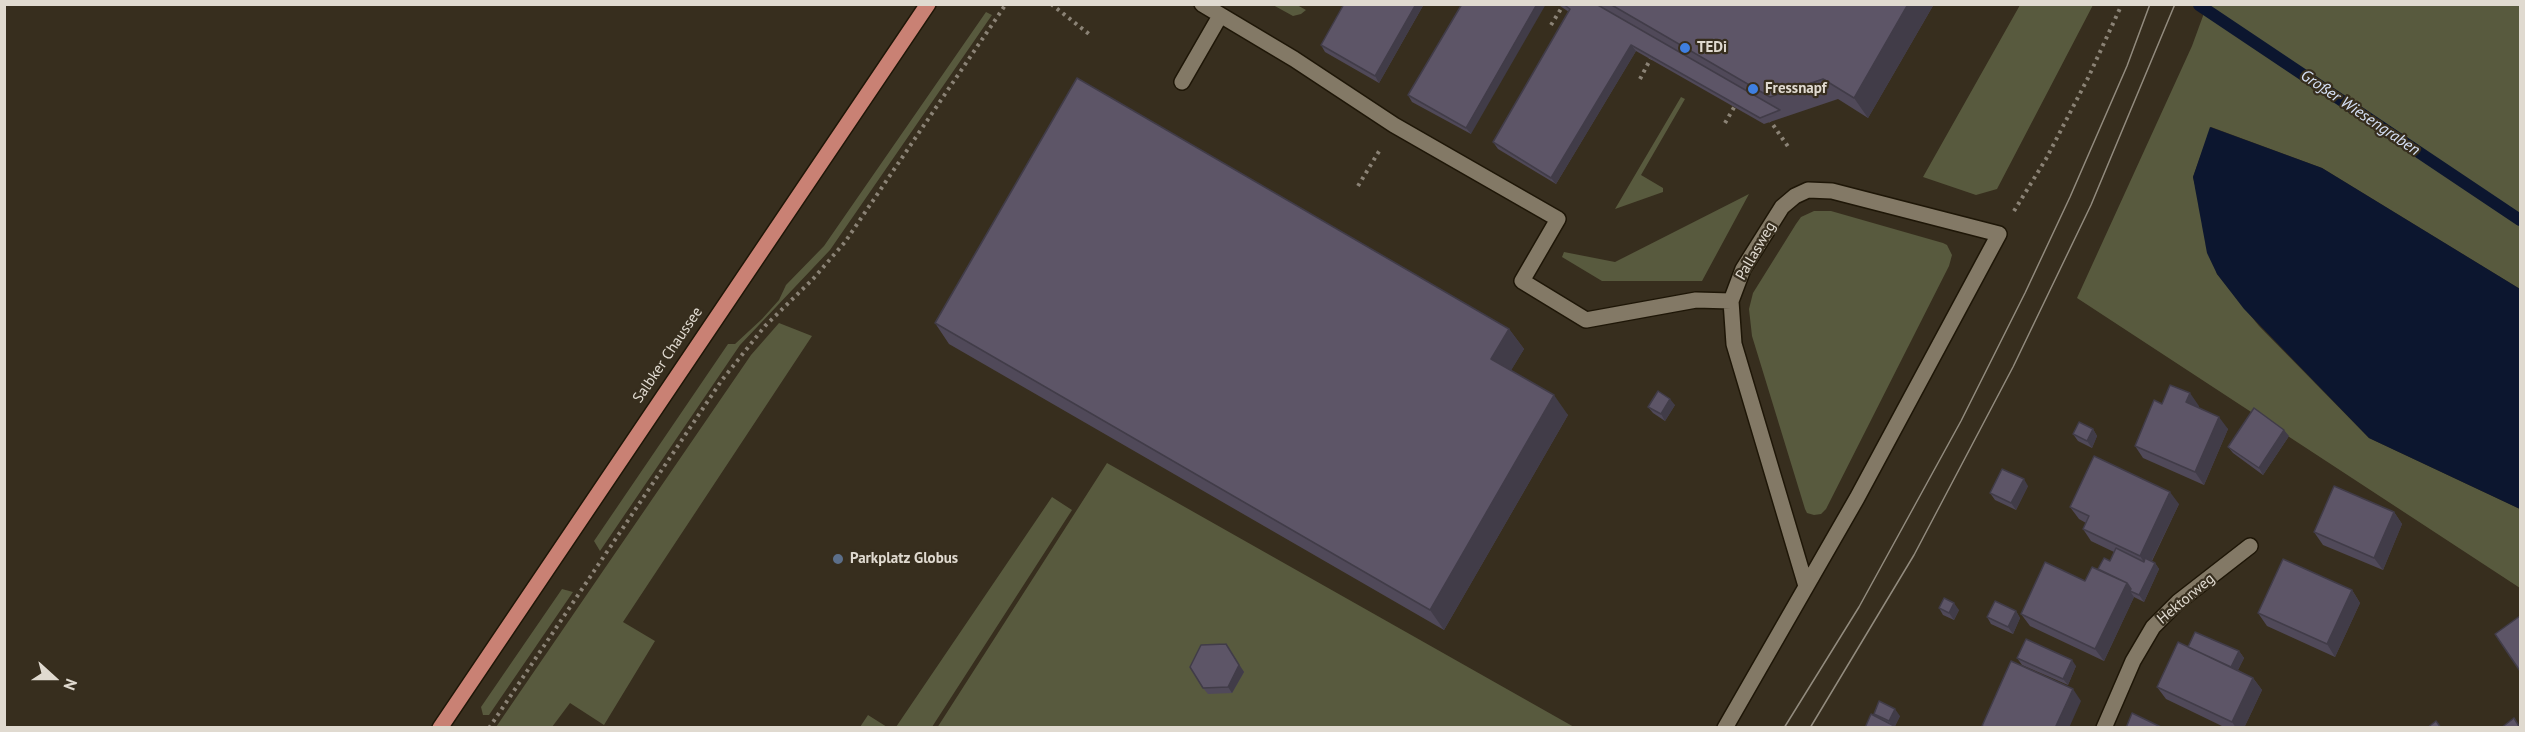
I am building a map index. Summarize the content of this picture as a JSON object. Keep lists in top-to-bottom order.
{
  "streets": {
    "main road": ["Salbker Chaussee"],
    "street": ["Pallasweg", "Hektorweg"]
  },
  "water": ["Großer Wiesengraben"],
  "places": ["TEDi", "Fressnapf", "Parkplatz Globus"],
  "north": "right"
}
